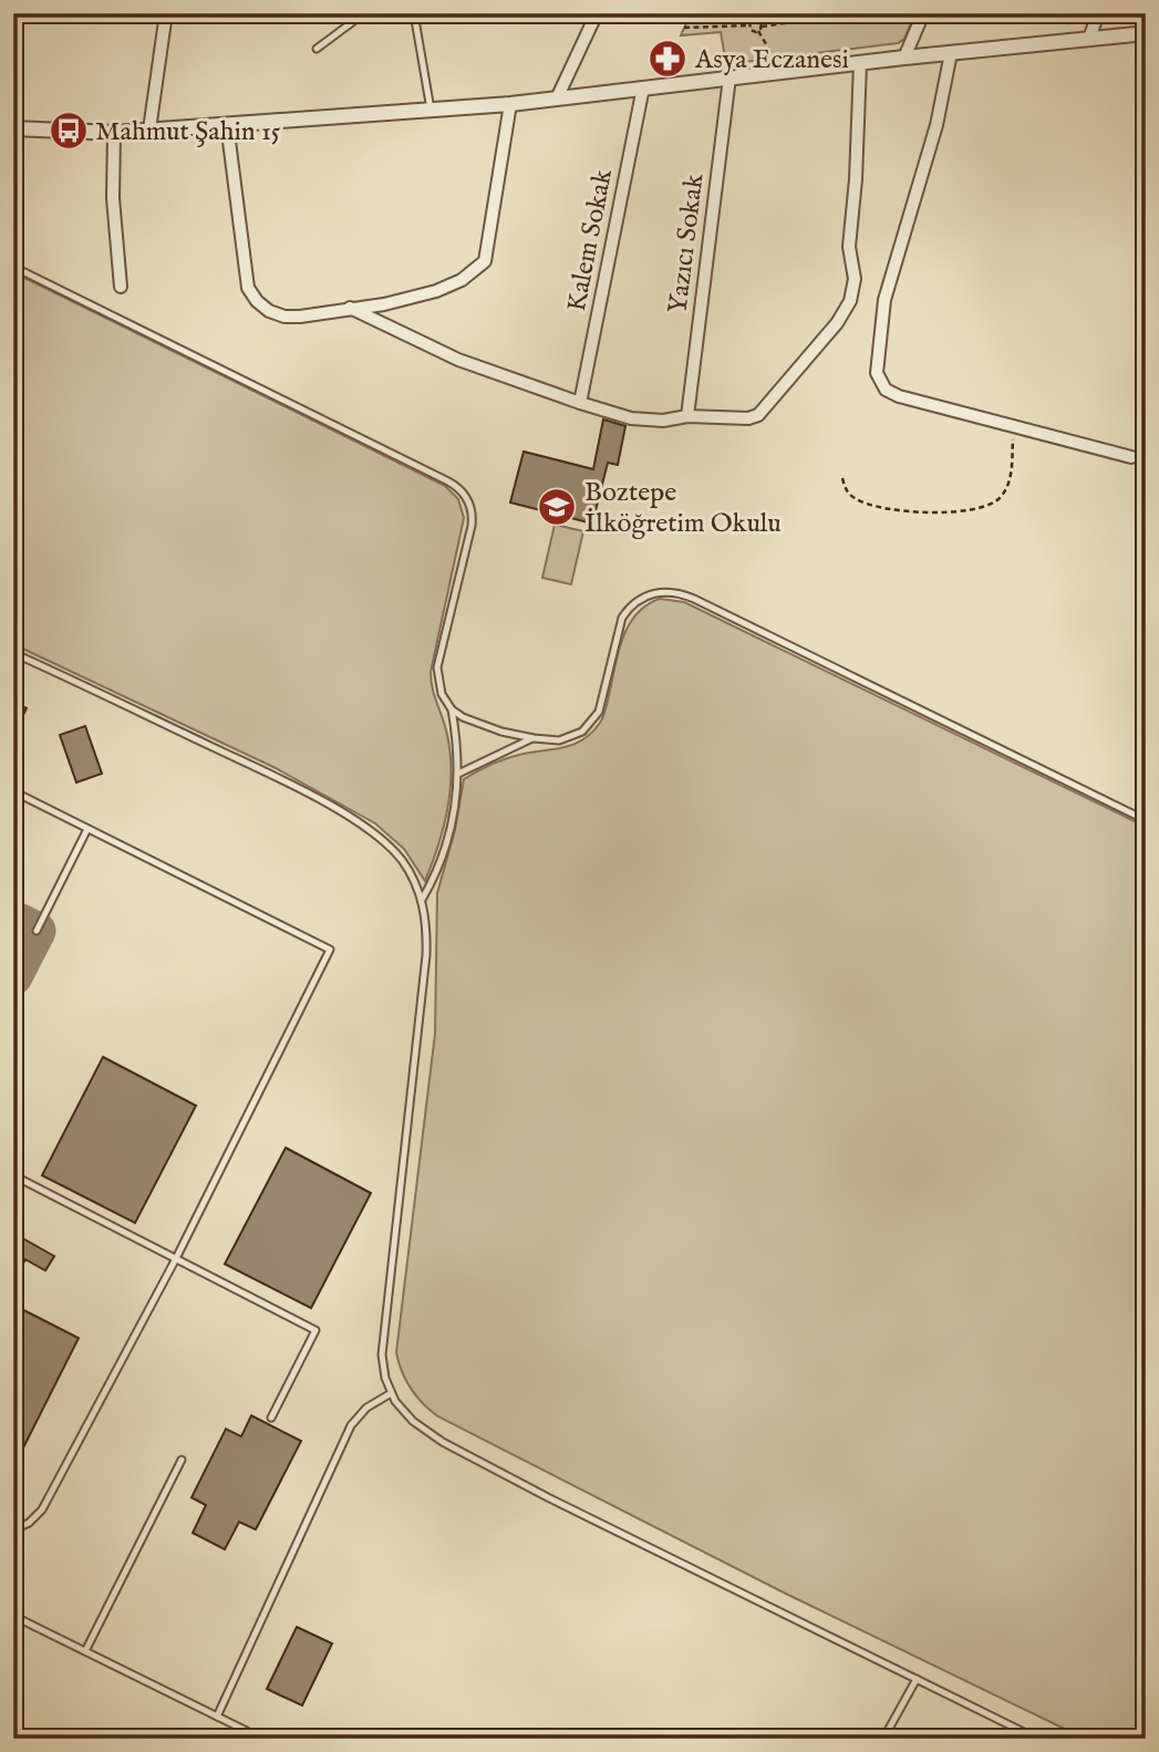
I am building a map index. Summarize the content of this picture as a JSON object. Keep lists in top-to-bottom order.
{
  "streets": {
    "street": ["Kalem Sokak", "Yazıcı Sokak"]
  },
  "places": {
    "pharmacy": ["Asya Eczanesi"],
    "bus stop": ["Mahmut Şahin 15"],
    "school or university": ["Boztepe İlköğretim Okulu"]
  }
}
